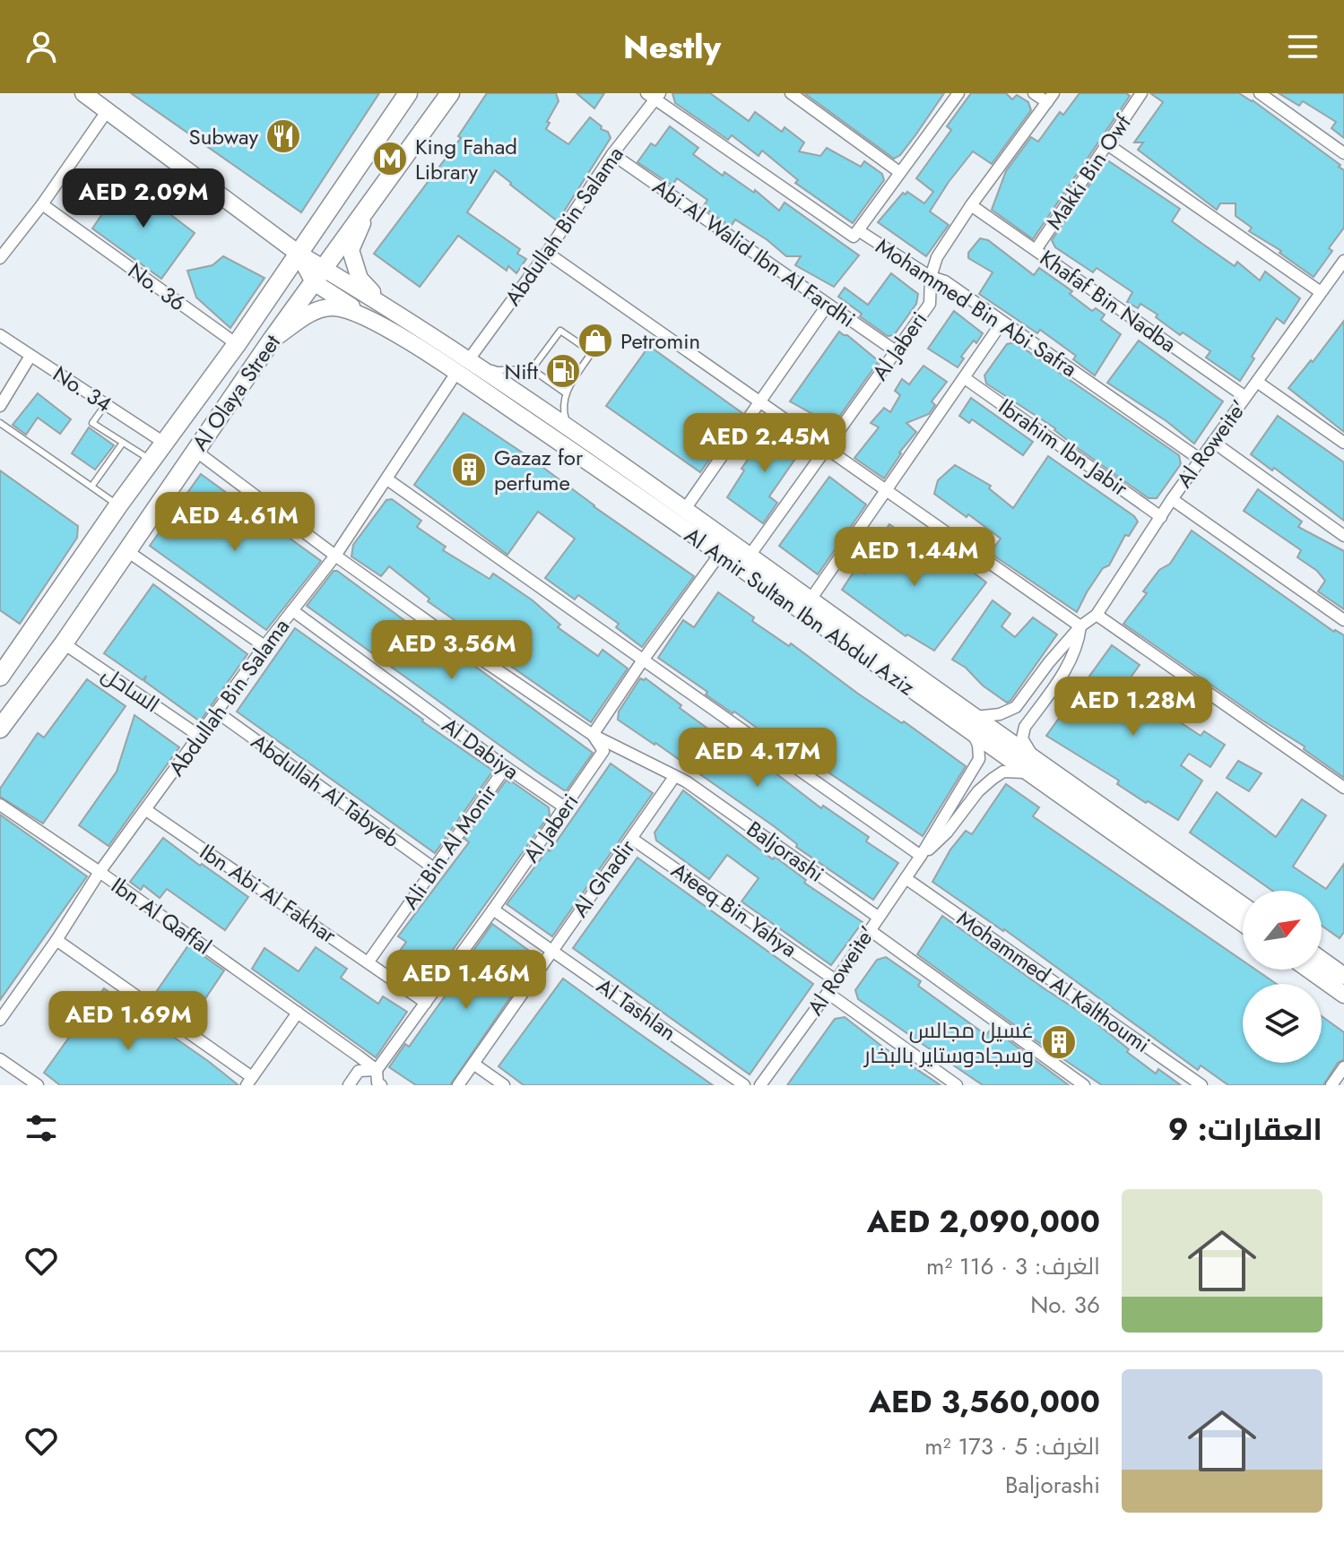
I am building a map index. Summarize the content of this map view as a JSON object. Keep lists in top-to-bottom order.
{
  "streets": {
    "main road": ["Al Olaya Street"],
    "street": [
      "Makki Bin Owf",
      "Abdullah Bin Salama",
      "Abi Al Walid Ibn Al Fardhi",
      "No. 36",
      "Khafaf Bin Nadba",
      "Mohammed Bin Abi Safra",
      "Al Jaberi",
      "No. 34",
      "Al Roweite'",
      "Ibrahim Ibn Jabir",
      "Al Amir Sultan Ibn Abdul Aziz",
      "الساحل",
      "Al Dabiya",
      "Abdullah Al Tabyeb",
      "Ali Bin Al Monir",
      "Baljorashi",
      "Al Ghadir",
      "Ibn Abi Al Fakhar",
      "Ateeq Bin Yahya",
      "Ibn Al Qaffal",
      "Mohammed Al Kalthoumi",
      "Al Tashlan"
    ]
  },
  "crossings": [
    ["Makki Bin Owf", "Khafaf Bin Nadba"],
    ["Abdullah Bin Salama", "Abi Al Walid Ibn Al Fardhi"],
    ["Abdullah Bin Salama", "Mohammed Bin Abi Safra"],
    ["Abdullah Bin Salama", "Al Amir Sultan Ibn Abdul Aziz"],
    ["Abdullah Bin Salama", "الساحل"],
    ["Abdullah Bin Salama", "Al Dabiya"],
    ["Abdullah Bin Salama", "Abdullah Al Tabyeb"],
    ["Abdullah Bin Salama", "Baljorashi"],
    ["Abdullah Bin Salama", "Ibn Abi Al Fakhar"],
    ["Abdullah Bin Salama", "Ibn Al Qaffal"],
    ["Abi Al Walid Ibn Al Fardhi", "Al Jaberi"],
    ["No. 36", "Al Olaya Street"],
    ["Khafaf Bin Nadba", "Al Jaberi"],
    ["Khafaf Bin Nadba", "Al Roweite'"],
    ["Mohammed Bin Abi Safra", "Al Jaberi"],
    ["Mohammed Bin Abi Safra", "Al Roweite'"],
    ["Al Jaberi", "Al Amir Sultan Ibn Abdul Aziz"],
    ["Al Jaberi", "Al Dabiya"],
    ["Al Jaberi", "Baljorashi"],
    ["Al Jaberi", "Ibn Abi Al Fakhar"],
    ["Al Jaberi", "Ibn Al Qaffal"],
    ["Al Jaberi", "Al Tashlan"],
    ["No. 34", "Al Olaya Street"],
    ["Al Olaya Street", "Al Amir Sultan Ibn Abdul Aziz"],
    ["Al Olaya Street", "الساحل"],
    ["Al Olaya Street", "Baljorashi"],
    ["Al Roweite'", "Ibrahim Ibn Jabir"],
    ["Al Roweite'", "Al Amir Sultan Ibn Abdul Aziz"],
    ["Al Roweite'", "Baljorashi"],
    ["Al Roweite'", "Ateeq Bin Yahya"],
    ["Al Roweite'", "Mohammed Al Kalthoumi"],
    ["Al Dabiya", "Ali Bin Al Monir"],
    ["Abdullah Al Tabyeb", "Ali Bin Al Monir"],
    ["Ali Bin Al Monir", "Ibn Abi Al Fakhar"],
    ["Baljorashi", "Al Ghadir"],
    ["Al Ghadir", "Ateeq Bin Yahya"],
    ["Al Ghadir", "Al Tashlan"]
  ],
  "places": {
    "restaurant": ["Subway"],
    "metro station": ["King Fahad Library"],
    "shop": ["Petromin"],
    "fuel station": ["Nift"],
    "building": ["Gazaz for perfume", "غسيل مجالس وسجادوستاير بالبخار"]
  },
  "north": "top right",
  "page": {
    "header": "Nestly",
    "price": [
      "AED 2.09M",
      "AED 2.45M",
      "AED 4.61M",
      "AED 1.44M",
      "AED 3.56M",
      "AED 1.28M",
      "AED 4.17M",
      "AED 1.46M",
      "AED 1.69M"
    ],
    "heading": "العقارات: 9",
    "list": [
      {
        "name": "AED 2,090,000",
        "note": "الغرف: 3 · 116 m² · No. 36"
      },
      {
        "name": "AED 3,560,000",
        "note": "الغرف: 5 · 173 m² · Baljorashi"
      }
    ]
  }
}
